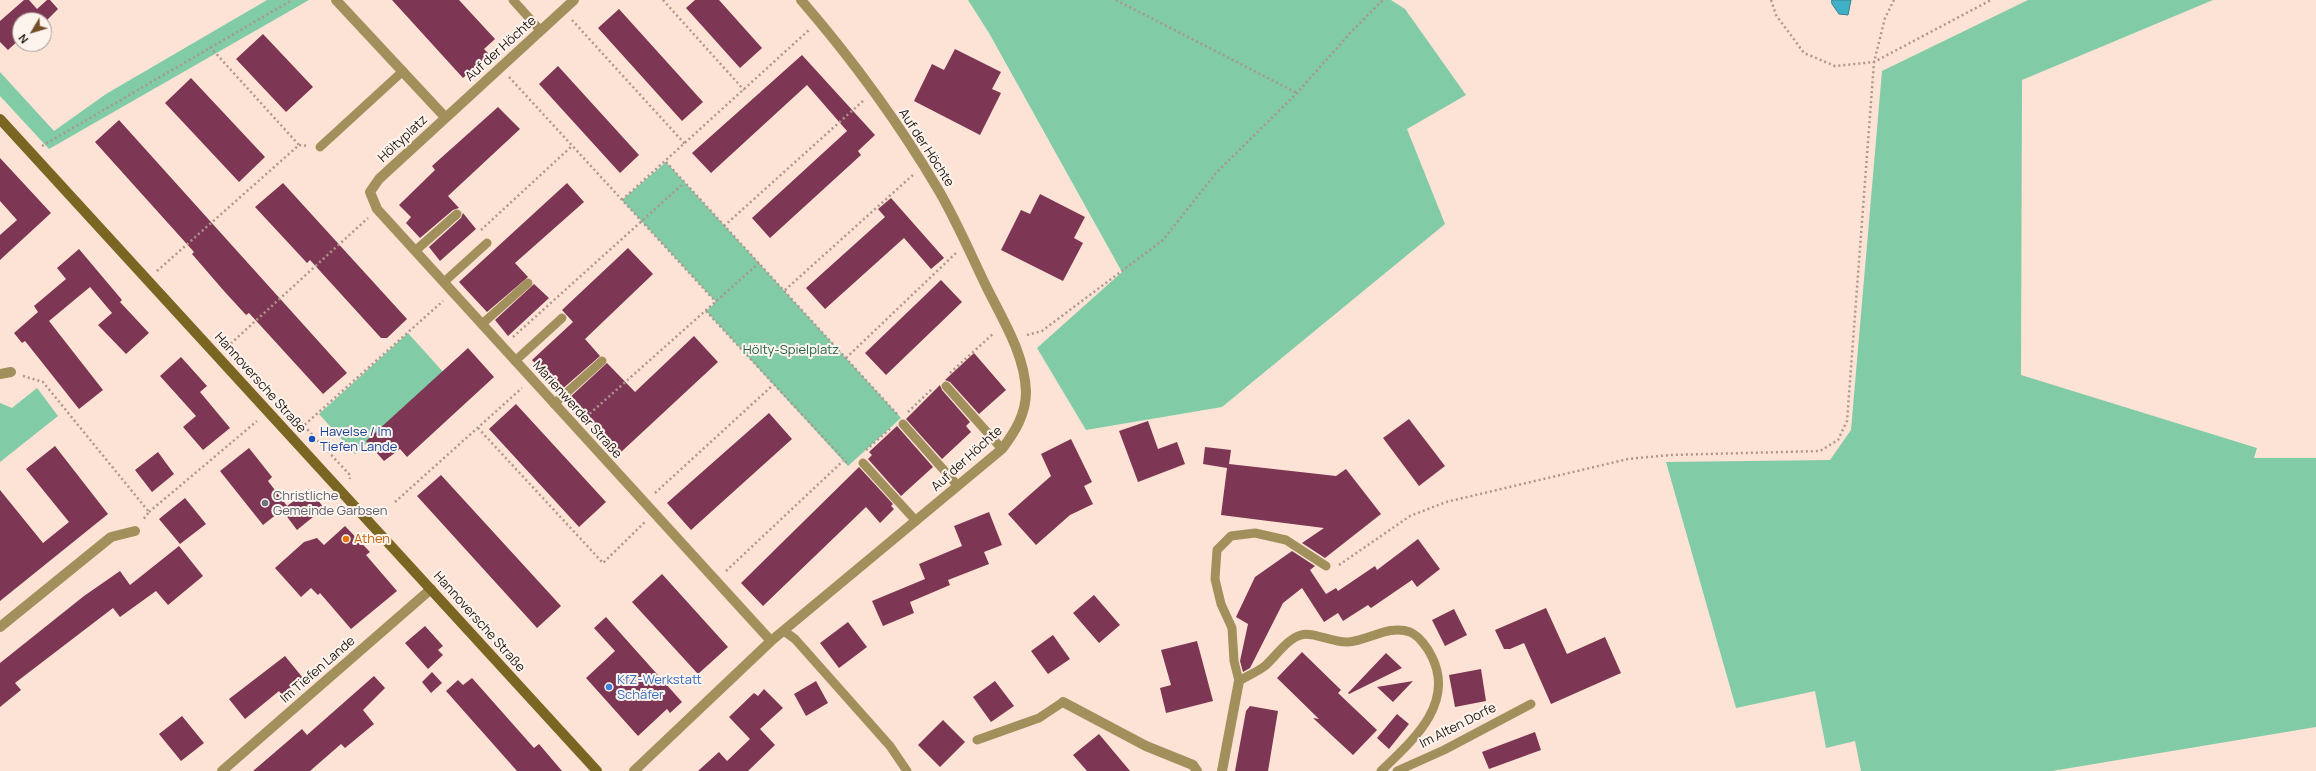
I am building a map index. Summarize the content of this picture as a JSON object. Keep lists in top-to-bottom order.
{
  "streets": {
    "street": [
      "Auf der Höchte",
      "Höltyplatz",
      "Hannoversche Straße",
      "Marienwerder Straße",
      "Im Tiefen Lande"
    ],
    "lane": ["Im Alten Dorfe"]
  },
  "crossings": [
    ["Auf der Höchte", "Höltyplatz"],
    ["Auf der Höchte", "Marienwerder Straße"],
    ["Höltyplatz", "Marienwerder Straße"],
    ["Hannoversche Straße", "Im Tiefen Lande"]
  ],
  "parks": ["Hölty-Spielplatz"],
  "places": [
    "Havelse / Im Tiefen Lande",
    "Christliche Gemeinde Garbsen",
    "Athen",
    "KfZ-Werkstatt Schäfer"
  ],
  "north": "bottom left"
}
